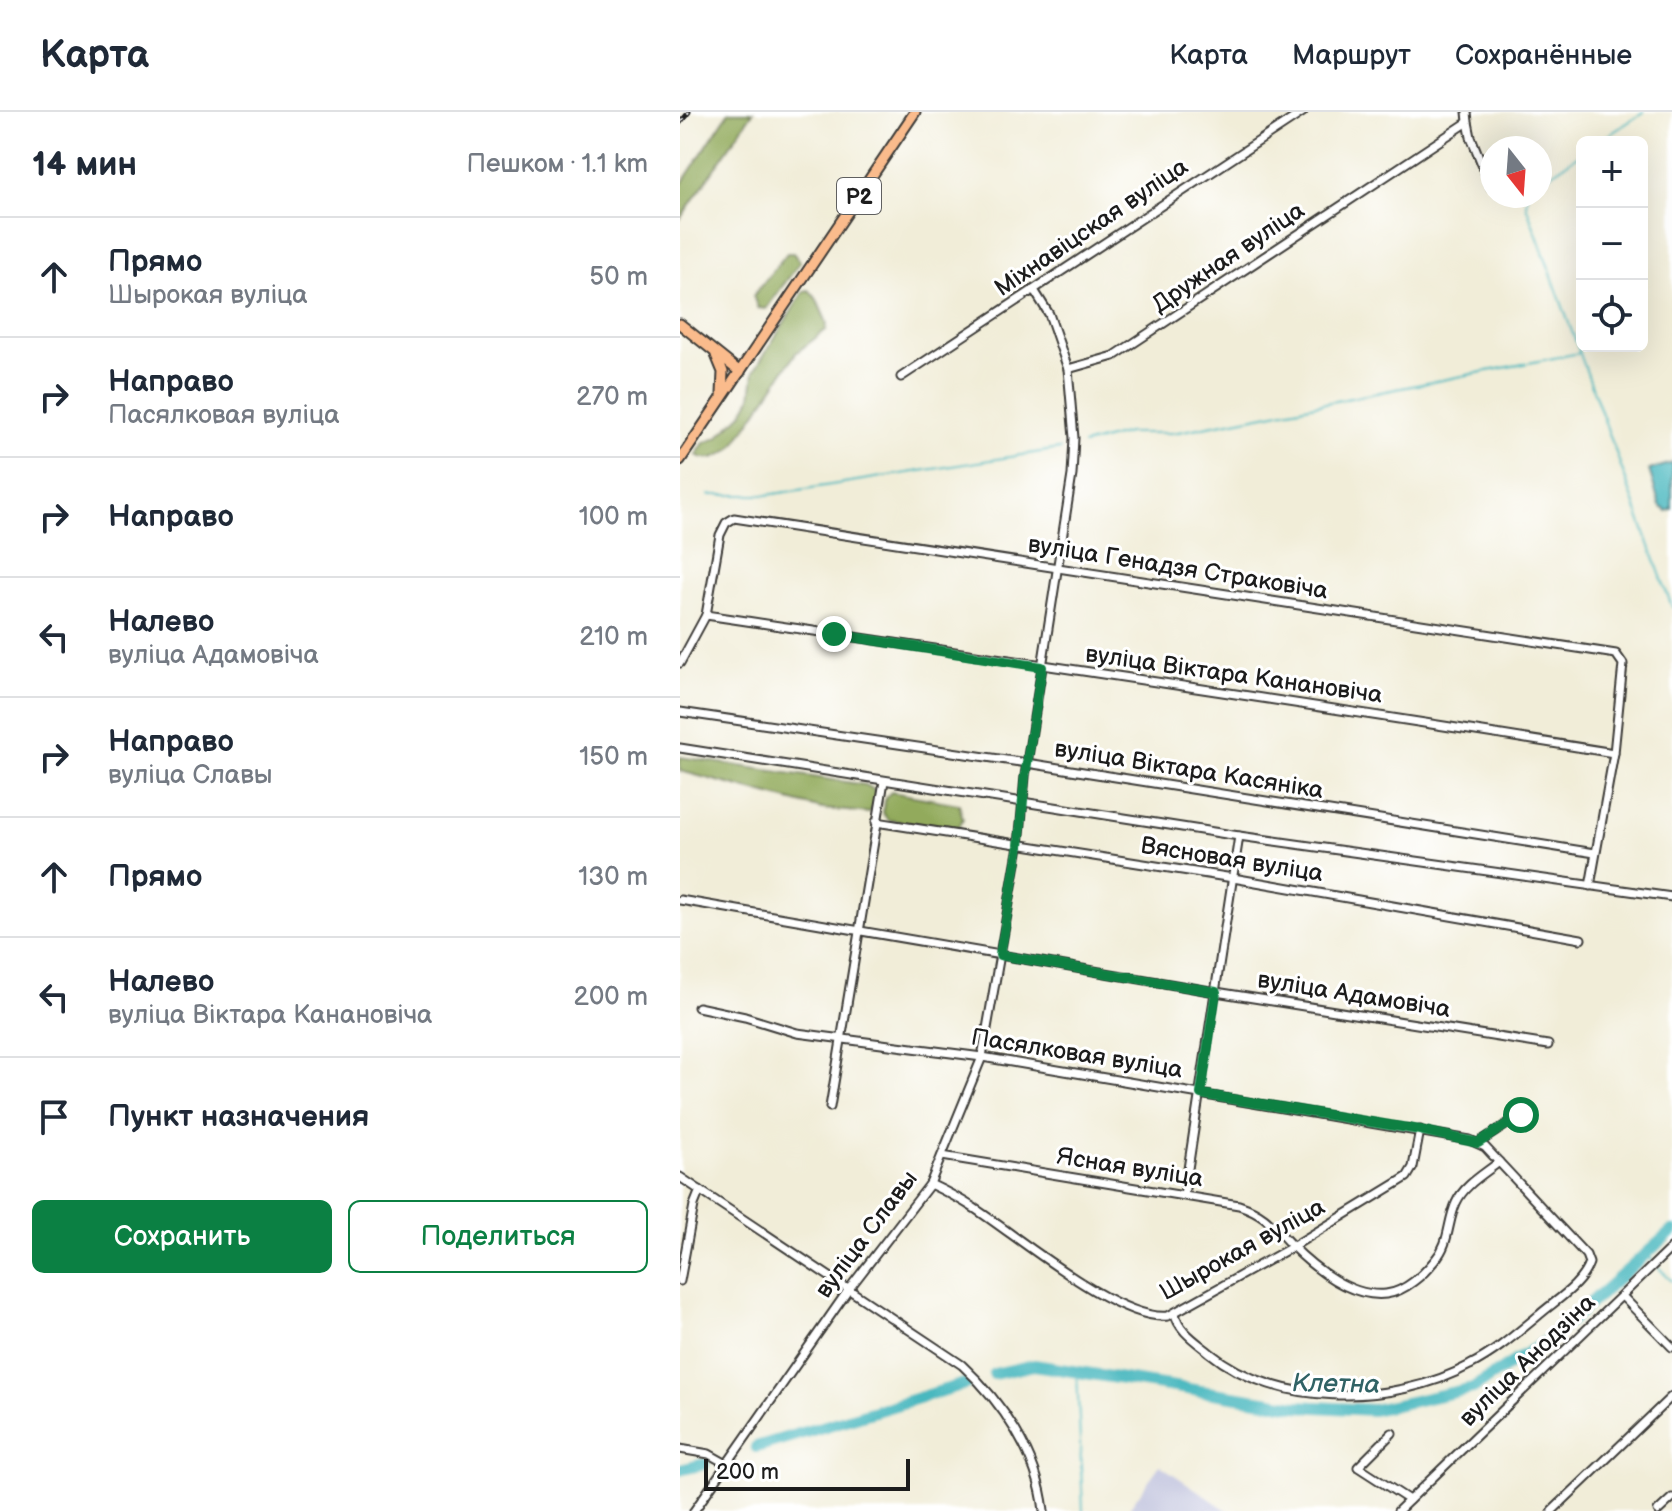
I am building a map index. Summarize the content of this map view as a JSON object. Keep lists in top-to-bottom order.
{
  "streets": {
    "main road": ["Р2"],
    "street": [
      "Міхнавіцская вуліца",
      "Дружная вуліца",
      "вуліца Генадзя Страковіча",
      "вуліца Віктара Канановіча",
      "вуліца Віктара Касяніка",
      "Вясновая вуліца",
      "вуліца Адамовіча",
      "Пасялковая вуліца",
      "Ясная вуліца",
      "вуліца Славы",
      "Шырокая вуліца",
      "вуліца Анодзіна"
    ]
  },
  "crossings": [
    ["Дружная вуліца", "вуліца Славы"],
    ["вуліца Генадзя Страковіча", "вуліца Віктара Канановіча"],
    ["вуліца Генадзя Страковіча", "вуліца Славы"],
    ["вуліца Віктара Канановіча", "вуліца Славы"],
    ["вуліца Віктара Касяніка", "вуліца Славы"],
    ["Вясновая вуліца", "вуліца Славы"],
    ["вуліца Адамовіча", "вуліца Славы"],
    ["Пасялковая вуліца", "вуліца Славы"],
    ["Пасялковая вуліца", "Шырокая вуліца"],
    ["Ясная вуліца", "вуліца Славы"],
    ["Ясная вуліца", "Шырокая вуліца"],
    ["вуліца Славы", "Шырокая вуліца"]
  ],
  "water": ["Клетна"],
  "scale_bar": "200 m",
  "north": "bottom",
  "page": {
    "header": "Карта",
    "nav": ["Карта", "Маршрут", "Сохранённые"],
    "heading": ["14 мин", "Пешком · 1.1 km"],
    "map_buttons": ["+", "−"],
    "list": [
      ["Прямо", "Шырокая вуліца", "50 m"],
      ["Направо", "Пасялковая вуліца", "270 m"],
      ["Направо", "100 m"],
      ["Налево", "вуліца Адамовіча", "210 m"],
      ["Направо", "вуліца Славы", "150 m"],
      ["Прямо", "130 m"],
      ["Налево", "вуліца Віктара Канановіча", "200 m"],
      "Пункт назначения"
    ],
    "buttons": ["Сохранить", "Поделиться"],
    "scale": "200 m"
  }
}
